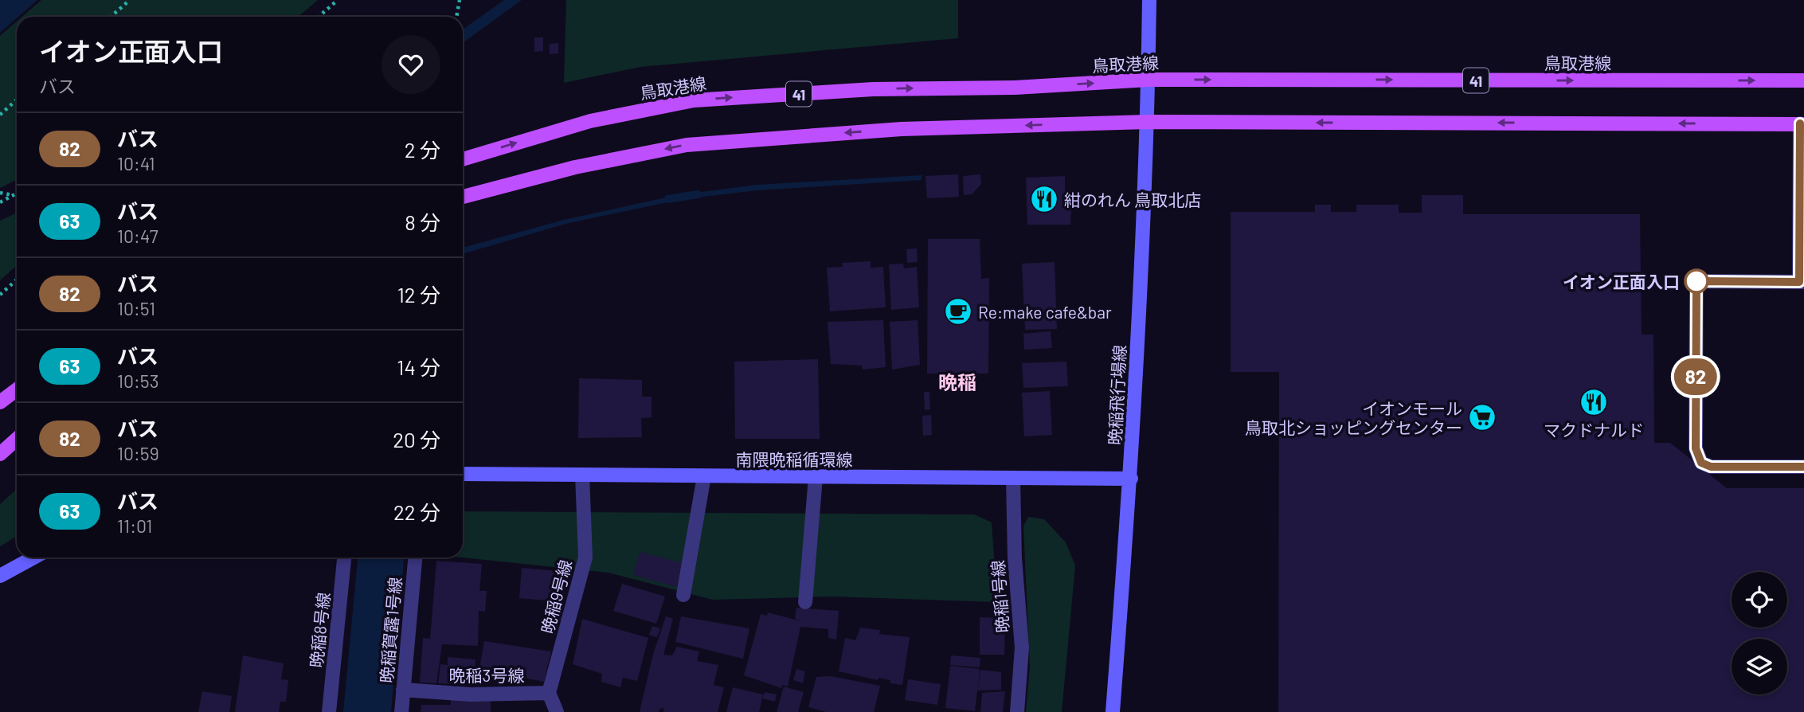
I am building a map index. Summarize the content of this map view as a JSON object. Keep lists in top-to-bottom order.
{
  "streets": {
    "main road": ["鳥取港線", "41"],
    "street": [
      "晩稲飛行場線",
      "南隈晩稲循環線",
      "晩稲9号線",
      "晩稲1号線",
      "晩稲8号線",
      "晩稲賀露1号線",
      "晩稲3号線"
    ]
  },
  "crossings": [
    ["鳥取港線", "晩稲飛行場線"],
    ["晩稲飛行場線", "南隈晩稲循環線"],
    ["南隈晩稲循環線", "晩稲9号線"],
    ["南隈晩稲循環線", "晩稲1号線"],
    ["晩稲9号線", "晩稲3号線"],
    ["晩稲賀露1号線", "晩稲3号線"]
  ],
  "districts": ["晩稲"],
  "places": {
    "restaurant": ["紺のれん 鳥取北店", "マクドナルド"],
    "other": ["イオン正面入口"],
    "cafe": ["Re:make cafe&bar"],
    "supermarket": ["イオンモール 鳥取北ショッピングセンター"]
  },
  "lines": ["bus line 82"],
  "page": {
    "on_map": "82",
    "heading": ["イオン正面入口", "バス"],
    "list": [
      {
        "mark": "82",
        "name": "バス",
        "note": "10:41",
        "value": "2 分"
      },
      {
        "mark": "63",
        "name": "バス",
        "note": "10:47",
        "value": "8 分"
      },
      {
        "mark": "82",
        "name": "バス",
        "note": "10:51",
        "value": "12 分"
      },
      {
        "mark": "63",
        "name": "バス",
        "note": "10:53",
        "value": "14 分"
      },
      {
        "mark": "82",
        "name": "バス",
        "note": "10:59",
        "value": "20 分"
      },
      {
        "mark": "63",
        "name": "バス",
        "note": "11:01",
        "value": "22 分"
      }
    ]
  }
}
